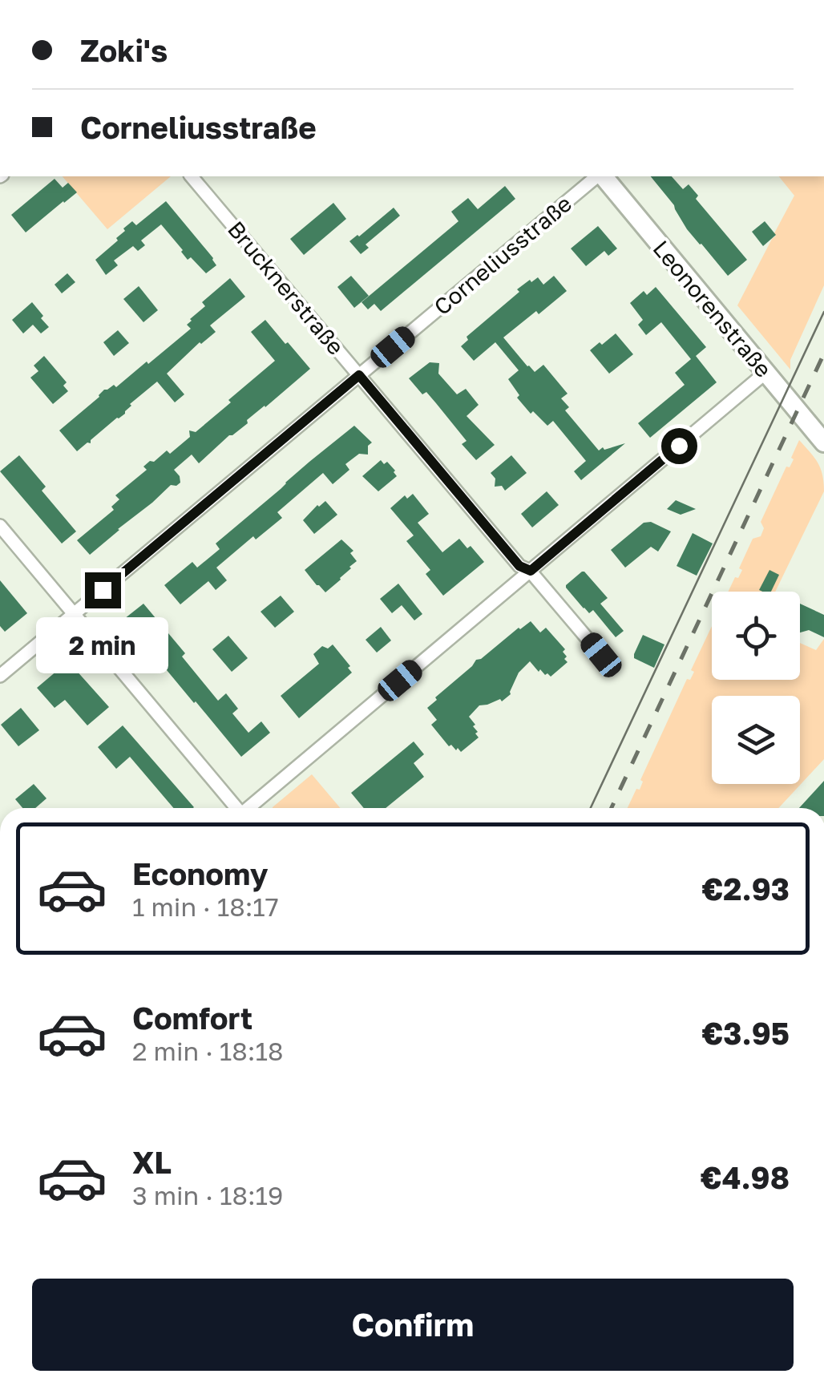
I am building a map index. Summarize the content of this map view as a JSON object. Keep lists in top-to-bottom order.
{
  "streets": {
    "main road": ["Leonorenstraße"],
    "street": ["Corneliusstraße", "Brucknerstraße"]
  },
  "crossings": [
    ["Corneliusstraße", "Brucknerstraße"]
  ],
  "page": {
    "banner": ["Zoki's", "Corneliusstraße"],
    "bubble": "2 min",
    "list": [
      {
        "name": "Economy",
        "note": "1 min · 18:17",
        "value": "€2.93"
      },
      {
        "name": "Comfort",
        "note": "2 min · 18:18",
        "value": "€3.95"
      },
      {
        "name": "XL",
        "note": "3 min · 18:19",
        "value": "€4.98"
      }
    ],
    "buttons": "Confirm"
  }
}
